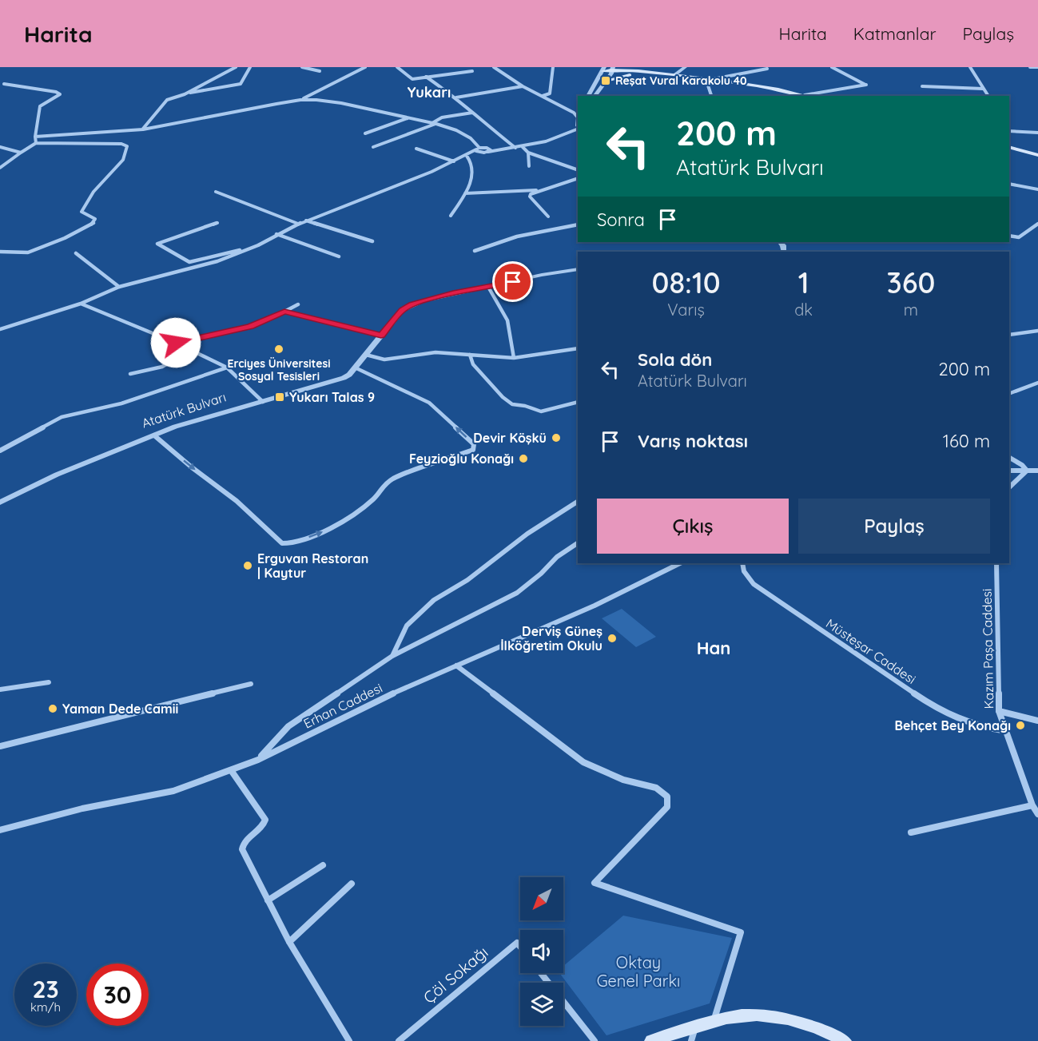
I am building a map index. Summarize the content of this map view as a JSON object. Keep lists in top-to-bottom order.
{
  "streets": {
    "street": [
      "Atatürk Bulvarı",
      "Kazım Paşa Caddesi",
      "Müsteşar Caddesi",
      "Erhan Caddesi",
      "Çöl Sokağı"
    ]
  },
  "crossings": [
    ["Kazım Paşa Caddesi", "Müsteşar Caddesi"]
  ],
  "districts": ["Yukarı", "Han"],
  "parks": ["Oktay Genel Parkı"],
  "places": {
    "transit": ["Reşat Vural Karakolu 40", "Yukarı Talas 9"],
    "other": [
      "Erciyes Üniversitesi Sosyal Tesisleri",
      "Devir Köşkü",
      "Feyzioğlu Konağı",
      "Erguvan Restoran | Kaytur",
      "Derviş Güneş İlköğretim Okulu",
      "Yaman Dede Camii",
      "Behçet Bey Konağı"
    ]
  },
  "north": "bottom left",
  "page": {
    "header": "Harita",
    "nav": ["Harita", "Katmanlar", "Paylaş"],
    "turn": ["200 m", "Atatürk Bulvarı"],
    "then": "Sonra",
    "eta": [
      "08:10",
      "Varış",
      "1",
      "dk",
      "360",
      "m"
    ],
    "list": [
      {
        "name": "Sola dön",
        "note": "Atatürk Bulvarı",
        "value": "200 m"
      },
      {
        "name": "Varış noktası",
        "value": "160 m"
      }
    ],
    "buttons": ["Çıkış", "Paylaş"],
    "speed": "23 km/h",
    "limit": "30"
  }
}
